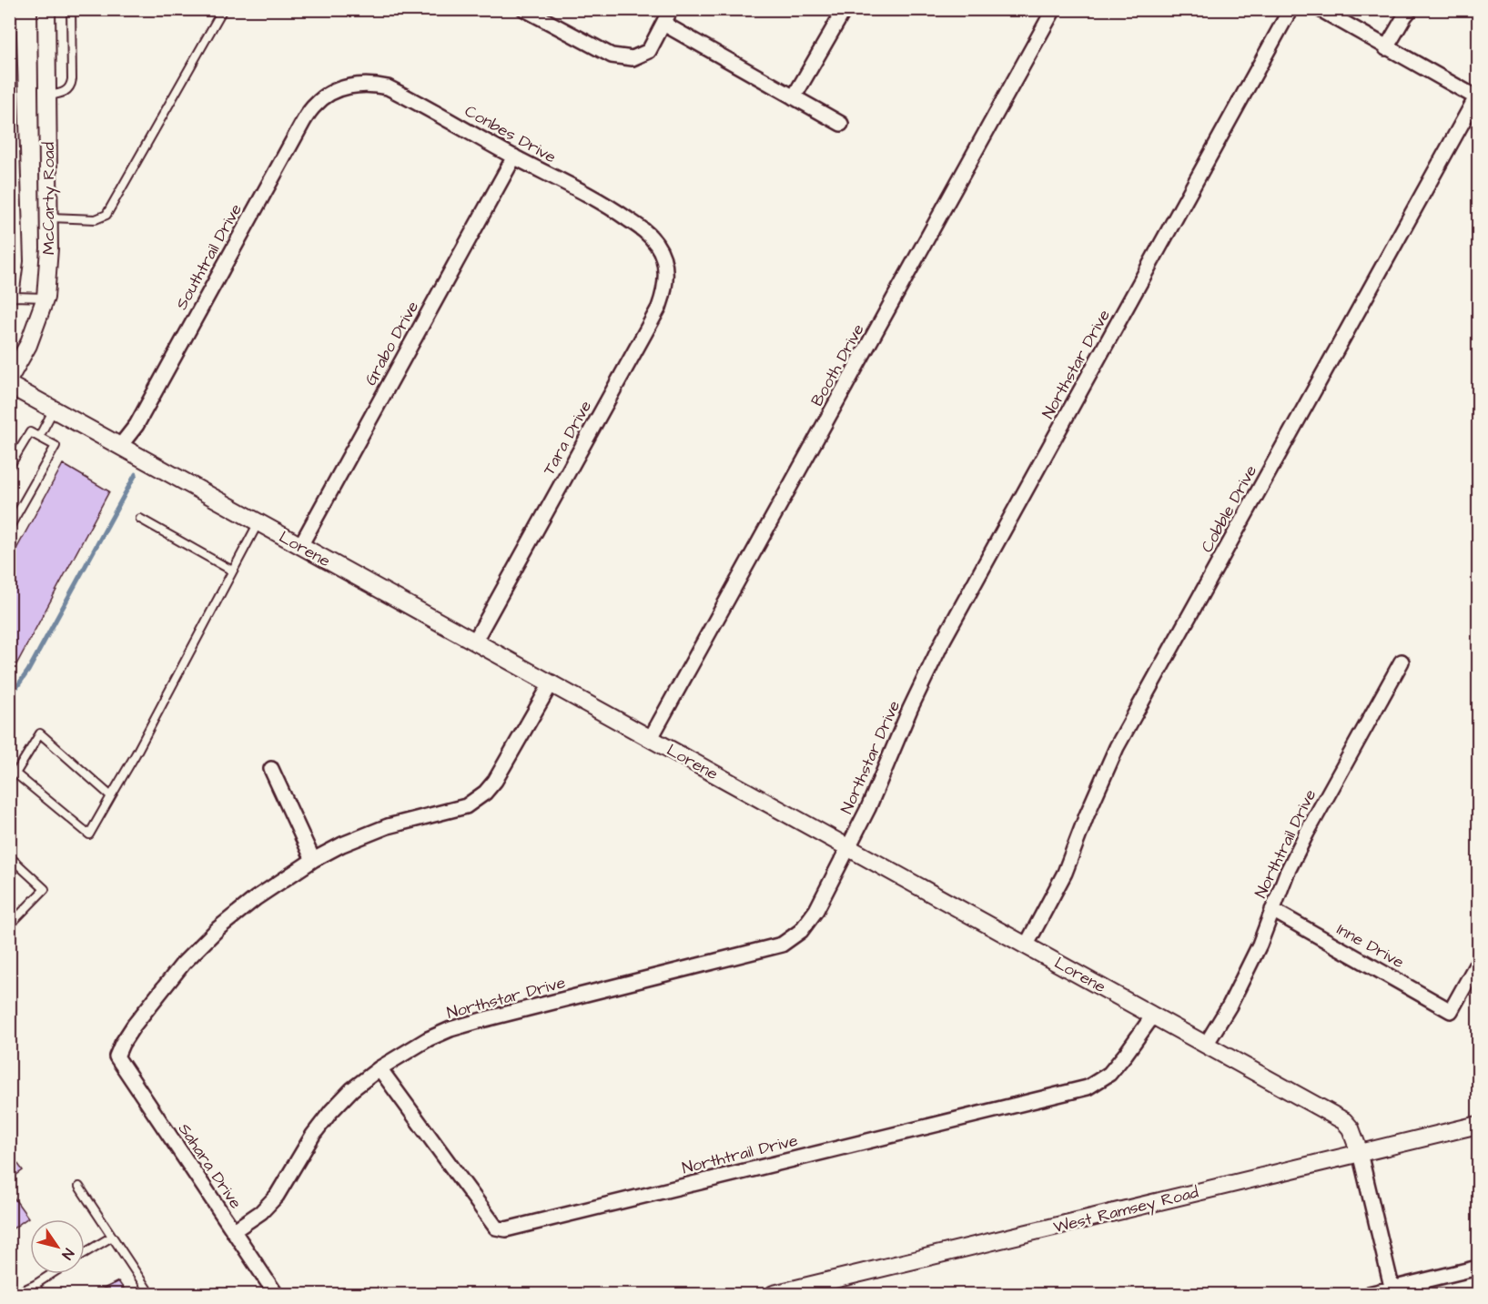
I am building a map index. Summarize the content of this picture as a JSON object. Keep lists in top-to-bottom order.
{
  "streets": {
    "street": [
      "Conbes Drive",
      "McCarty Road",
      "Southtrail Drive",
      "Grabo Drive",
      "Northstar Drive",
      "Booth Drive",
      "Tara Drive",
      "Cobble Drive",
      "Lorene",
      "Northtrail Drive",
      "Inne Drive",
      "Sahara Drive",
      "West Ramsey Road"
    ]
  },
  "crossings": [
    ["Conbes Drive", "Southtrail Drive"],
    ["Conbes Drive", "Grabo Drive"],
    ["Conbes Drive", "Tara Drive"],
    ["Southtrail Drive", "Lorene"],
    ["Grabo Drive", "Lorene"],
    ["Northstar Drive", "Lorene"],
    ["Northstar Drive", "Northtrail Drive"],
    ["Northstar Drive", "Sahara Drive"],
    ["Booth Drive", "Lorene"],
    ["Tara Drive", "Lorene"],
    ["Cobble Drive", "Lorene"],
    ["Lorene", "Northtrail Drive"],
    ["Lorene", "West Ramsey Road"],
    ["Northtrail Drive", "Inne Drive"]
  ],
  "north": "bottom right"
}
